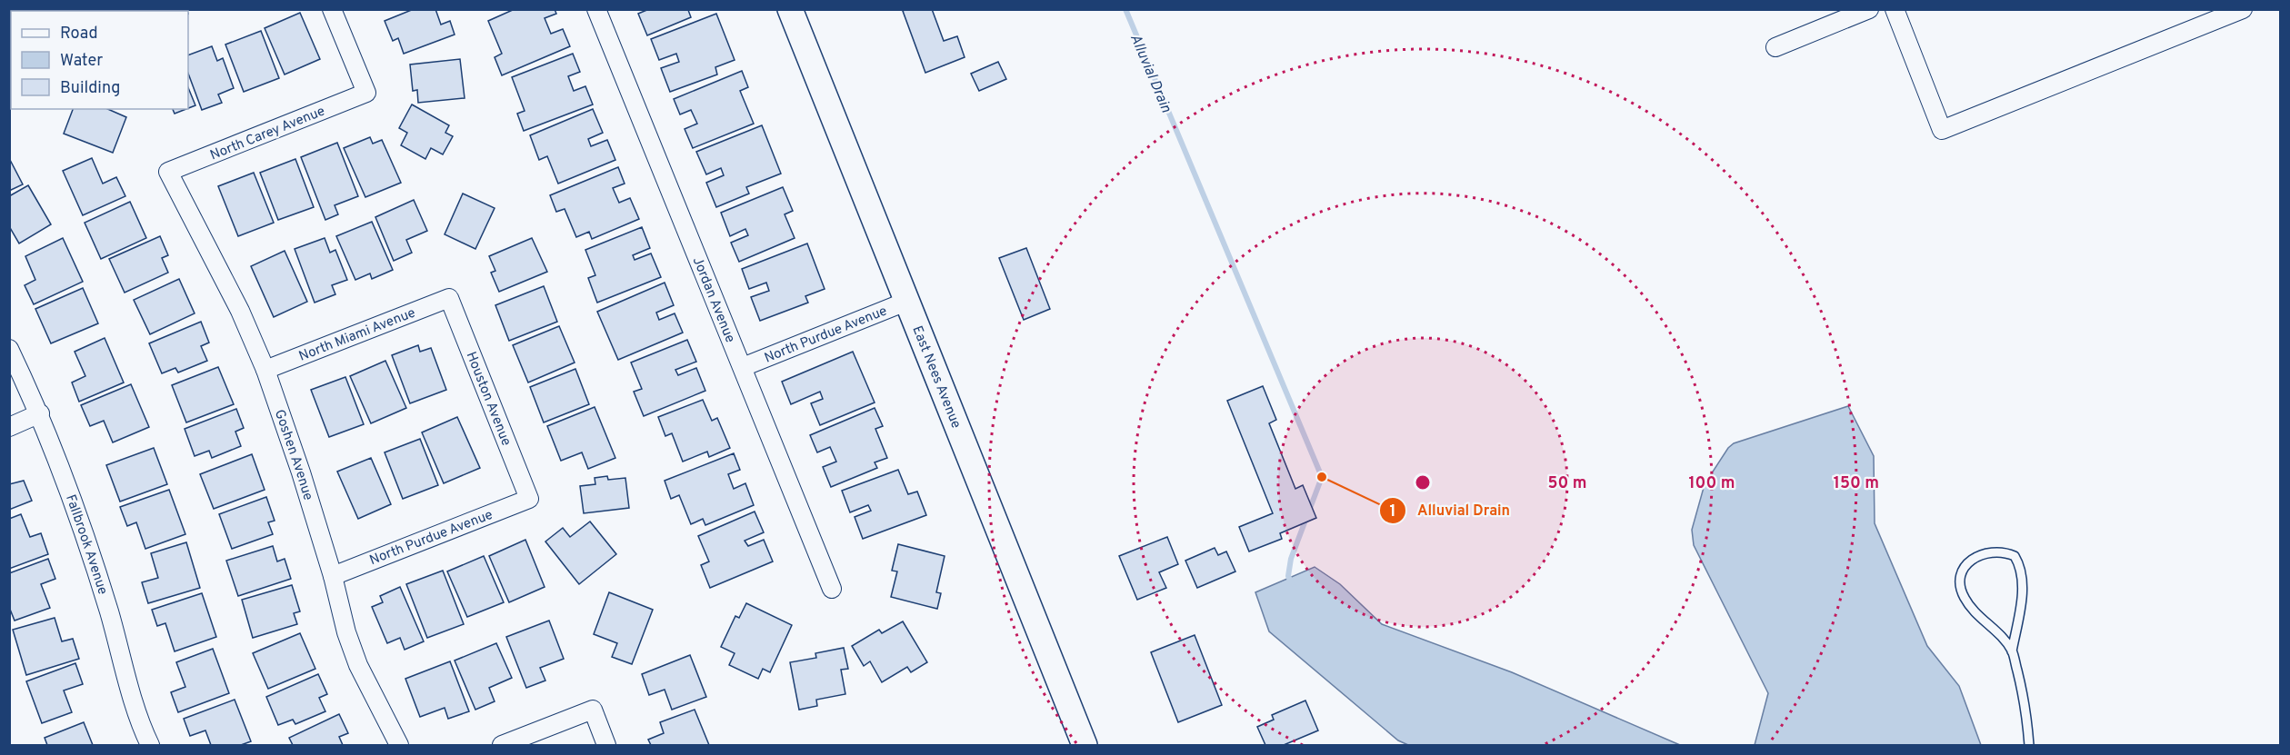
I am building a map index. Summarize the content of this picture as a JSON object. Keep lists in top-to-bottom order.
{
  "streets": {
    "main road": ["East Nees Avenue"],
    "street": [
      "North Carey Avenue",
      "Jordan Avenue",
      "North Miami Avenue",
      "North Purdue Avenue",
      "Houston Avenue",
      "Goshen Avenue",
      "Fallbrook Avenue"
    ]
  },
  "crossings": [
    ["North Carey Avenue", "Goshen Avenue"],
    ["Jordan Avenue", "North Purdue Avenue"],
    ["North Miami Avenue", "Houston Avenue"],
    ["North Miami Avenue", "Goshen Avenue"],
    ["North Purdue Avenue", "East Nees Avenue"],
    ["North Purdue Avenue", "Houston Avenue"],
    ["North Purdue Avenue", "Goshen Avenue"]
  ],
  "water": ["Alluvial Drain"],
  "places": ["Alluvial Drain"],
  "legend": ["Road", "Water", "Building"],
  "rings": ["50 m", "100 m", "150 m"]
}
